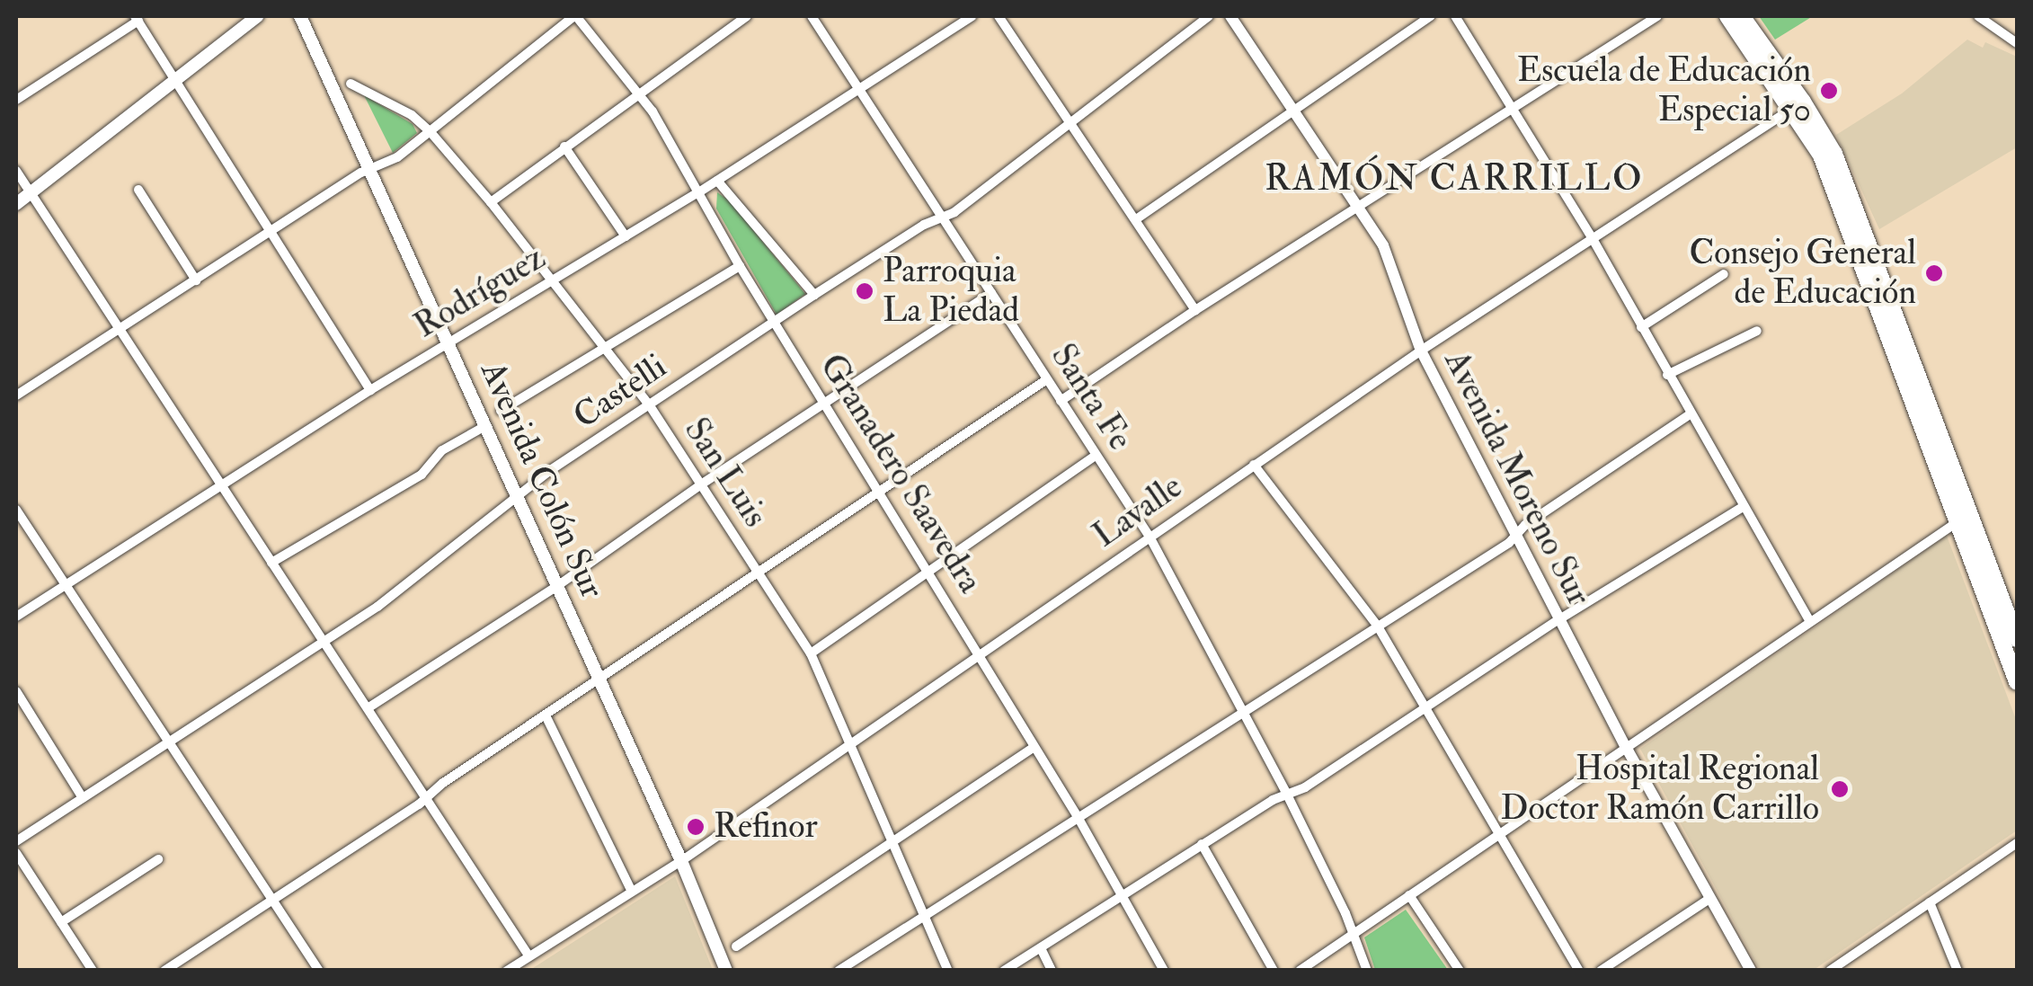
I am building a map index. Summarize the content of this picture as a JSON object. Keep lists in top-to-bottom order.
{
  "streets": {
    "main road": ["Avenida Colón Sur"],
    "street": [
      "Rodríguez",
      "Castelli",
      "Santa Fe",
      "San Luis",
      "Granadero Saavedra",
      "Avenida Moreno Sur",
      "Lavalle"
    ]
  },
  "crossings": [
    ["Rodríguez", "Santa Fe"],
    ["Rodríguez", "San Luis"],
    ["Rodríguez", "Granadero Saavedra"],
    ["Rodríguez", "Avenida Colón Sur"],
    ["Castelli", "Santa Fe"],
    ["Castelli", "San Luis"],
    ["Castelli", "Granadero Saavedra"],
    ["Castelli", "Avenida Colón Sur"],
    ["Santa Fe", "Lavalle"],
    ["San Luis", "Lavalle"],
    ["Granadero Saavedra", "Lavalle"],
    ["Avenida Moreno Sur", "Lavalle"],
    ["Avenida Colón Sur", "Lavalle"]
  ],
  "districts": ["RAMÓN CARRILLO"],
  "places": [
    "Escuela de Educación Especial 50",
    "Consejo General de Educación",
    "Parroquia La Piedad",
    "Hospital Regional Doctor Ramón Carrillo",
    "Refinor"
  ]
}
